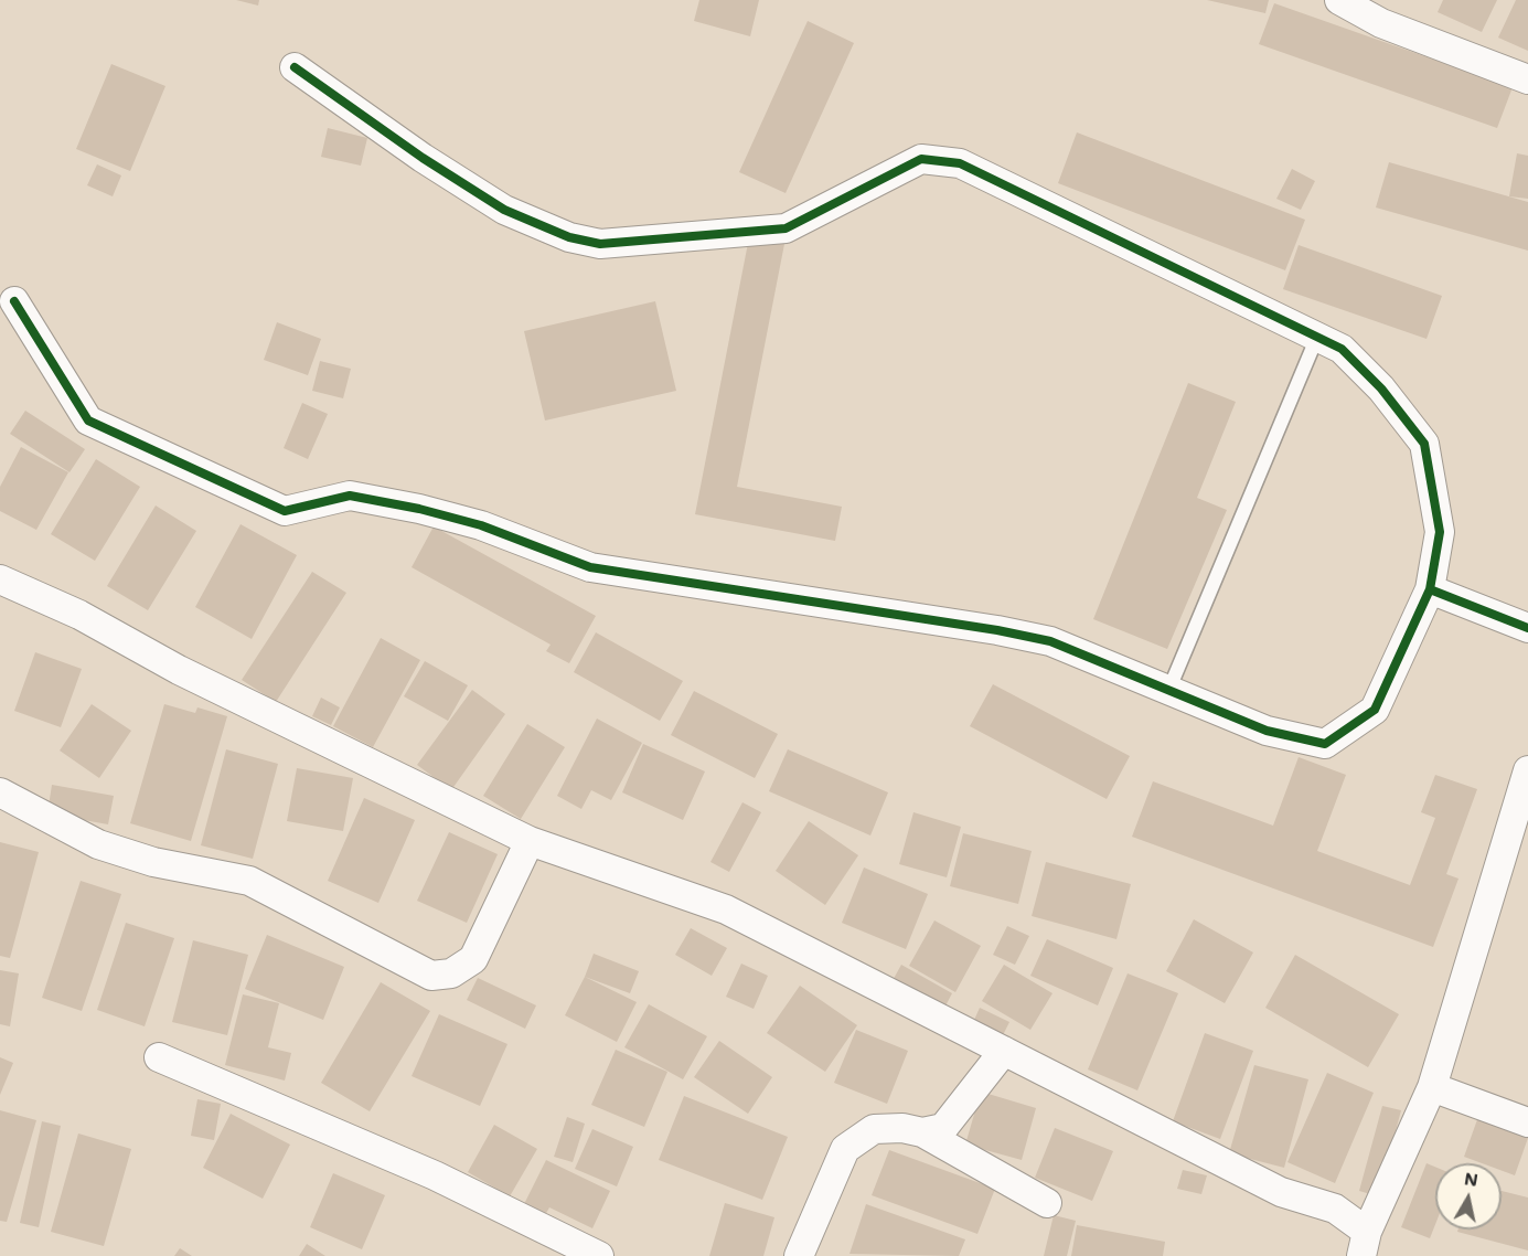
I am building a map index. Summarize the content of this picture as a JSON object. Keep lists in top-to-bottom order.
{
  "north": "top"
}
